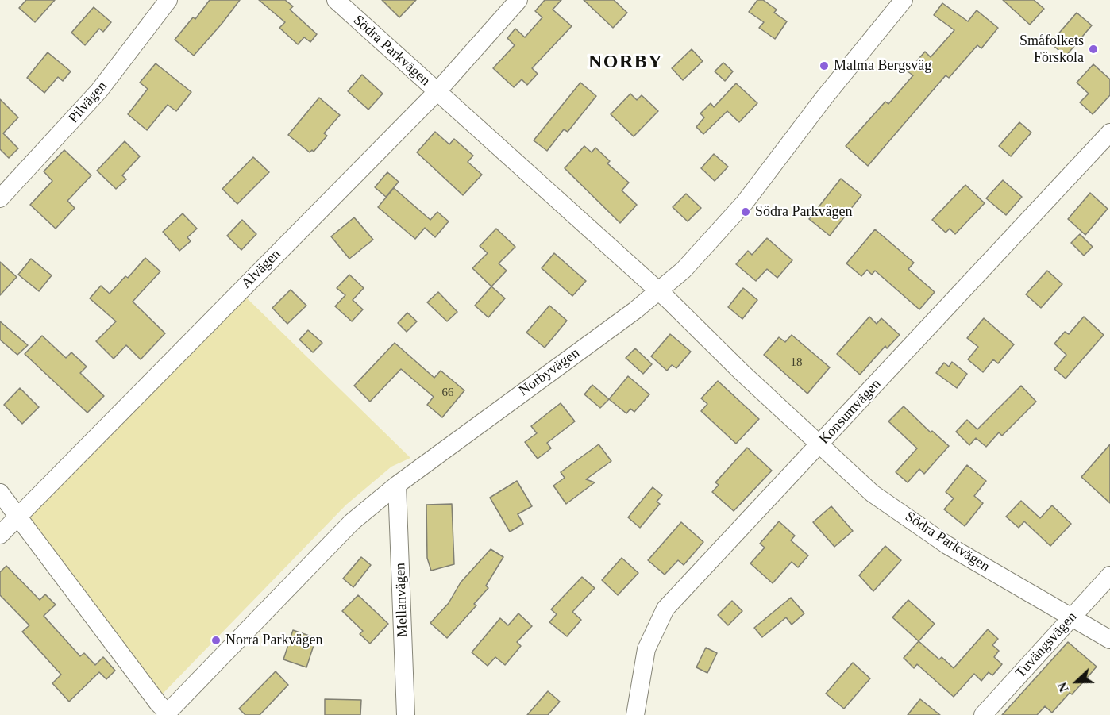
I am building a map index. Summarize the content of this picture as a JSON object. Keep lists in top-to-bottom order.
{
  "streets": {
    "street": [
      "Södra Parkvägen",
      "Pilvägen",
      "Alvägen",
      "Norbyvägen",
      "Konsumvägen",
      "Mellanvägen",
      "Tuvängsvägen"
    ]
  },
  "crossings": [
    ["Södra Parkvägen", "Alvägen"],
    ["Södra Parkvägen", "Norbyvägen"],
    ["Södra Parkvägen", "Konsumvägen"],
    ["Södra Parkvägen", "Tuvängsvägen"],
    ["Norbyvägen", "Mellanvägen"]
  ],
  "districts": ["NORBY"],
  "places": [
    "Småfolkets Förskola",
    "Malma Bergsväg",
    "Södra Parkvägen",
    "Norra Parkvägen"
  ],
  "house_numbers": ["18", "66"],
  "north": "left"
}
